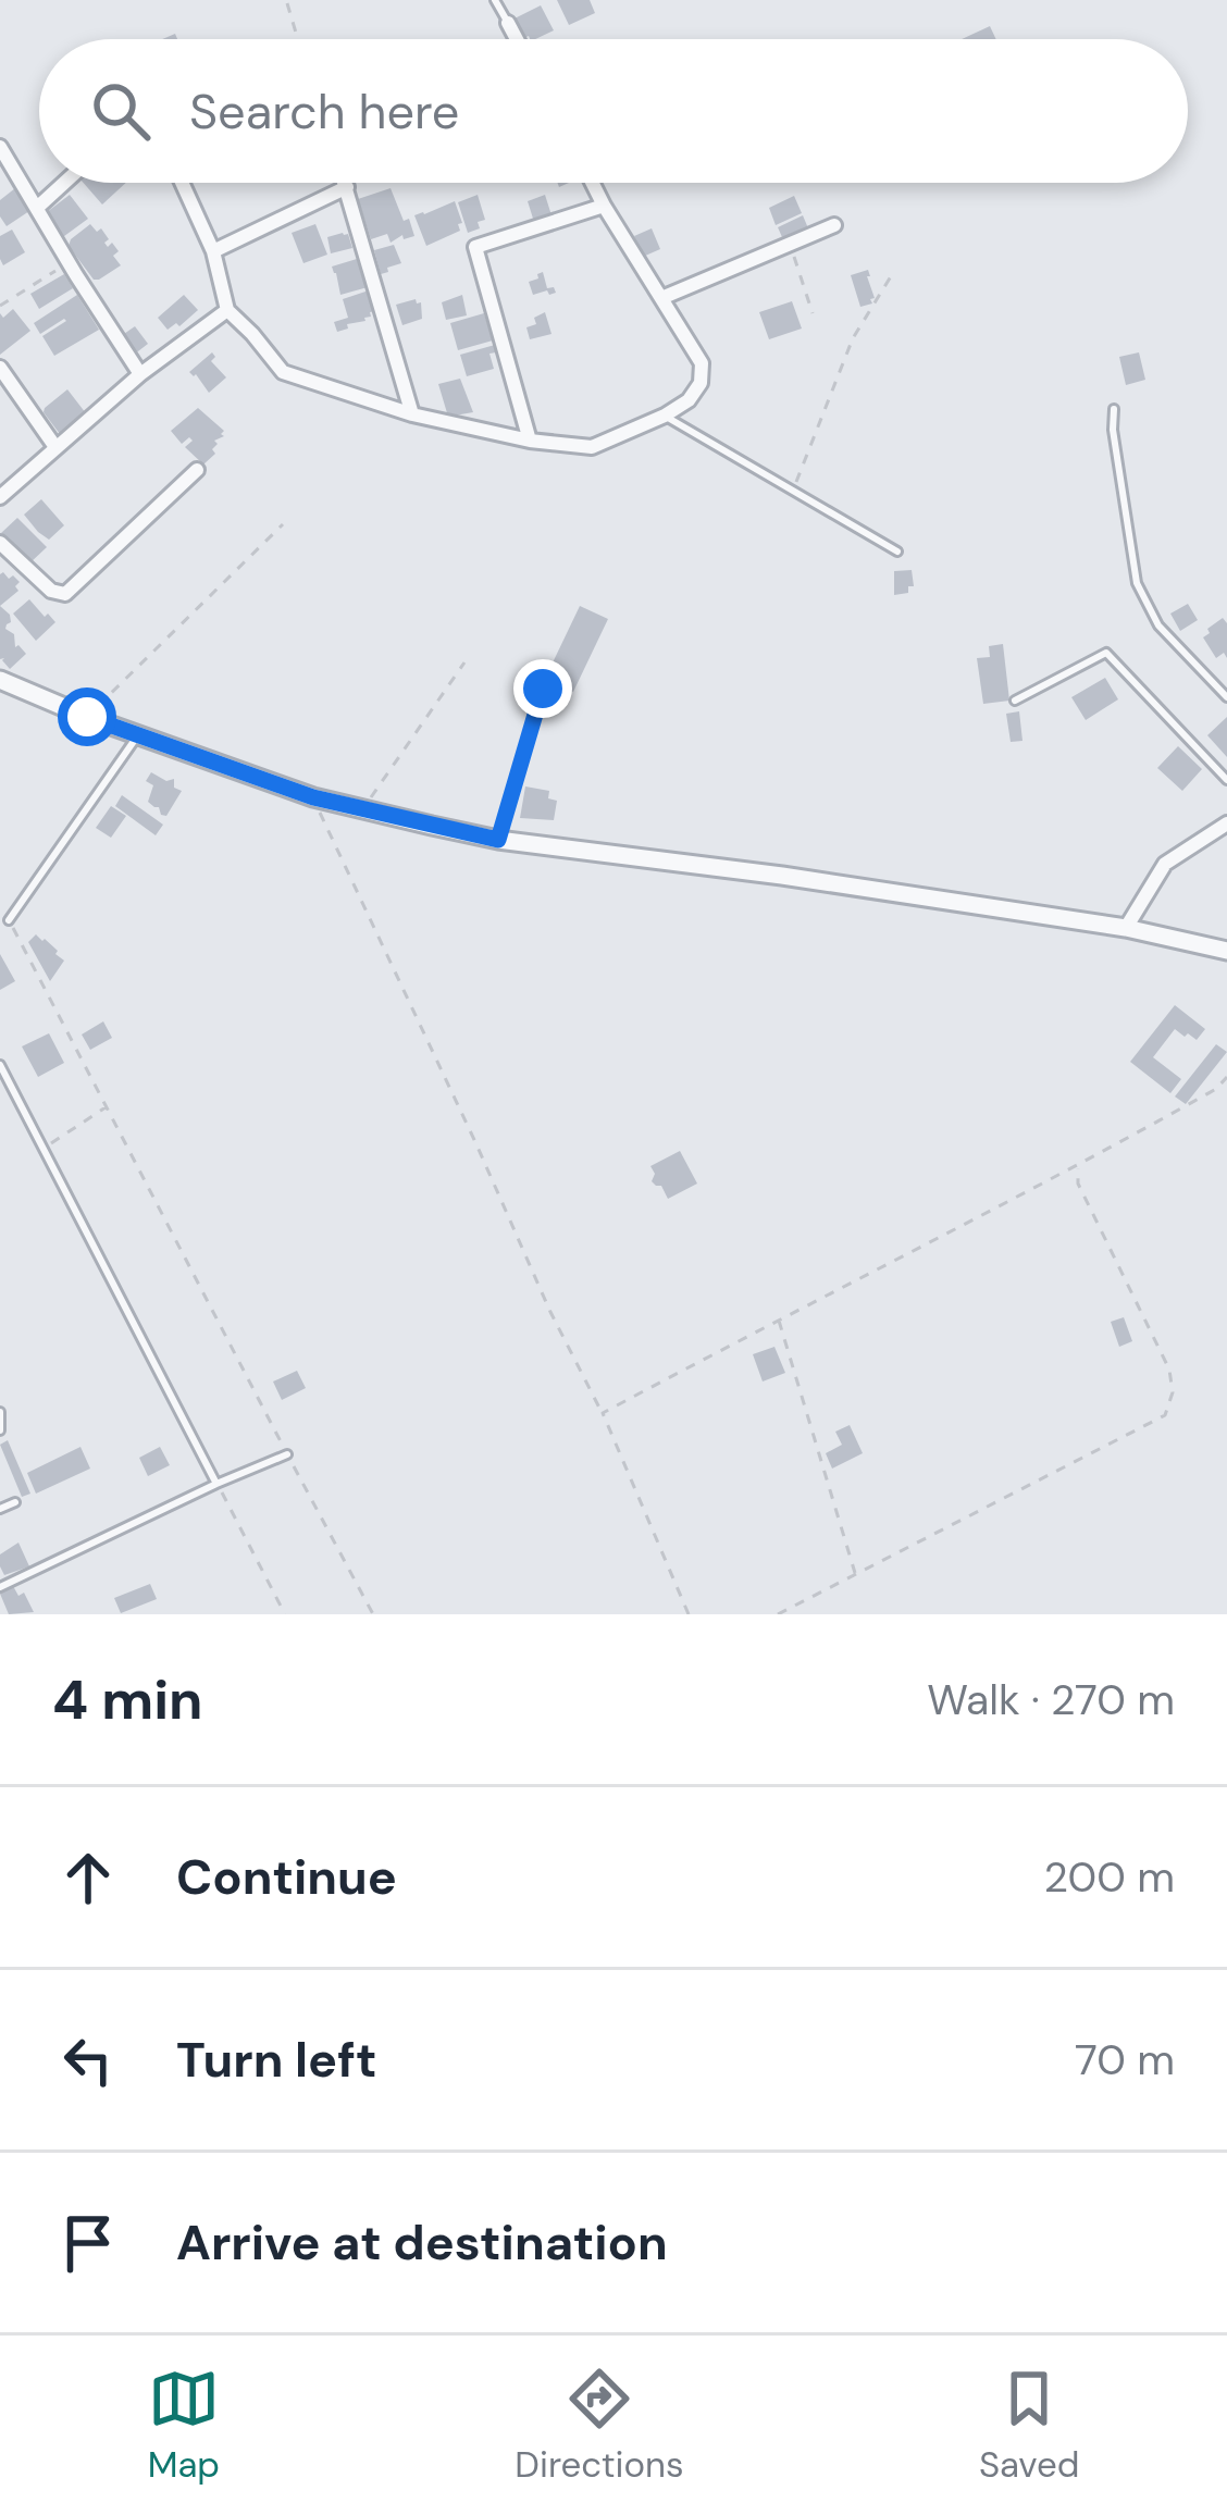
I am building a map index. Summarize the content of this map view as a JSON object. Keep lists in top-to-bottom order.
{
  "page": {
    "search": "Search here",
    "heading": ["4 min", "Walk · 270 m"],
    "list": [
      ["Continue", "200 m"],
      ["Turn left", "70 m"],
      "Arrive at destination"
    ],
    "nav": ["Map", "Directions", "Saved"]
  }
}
